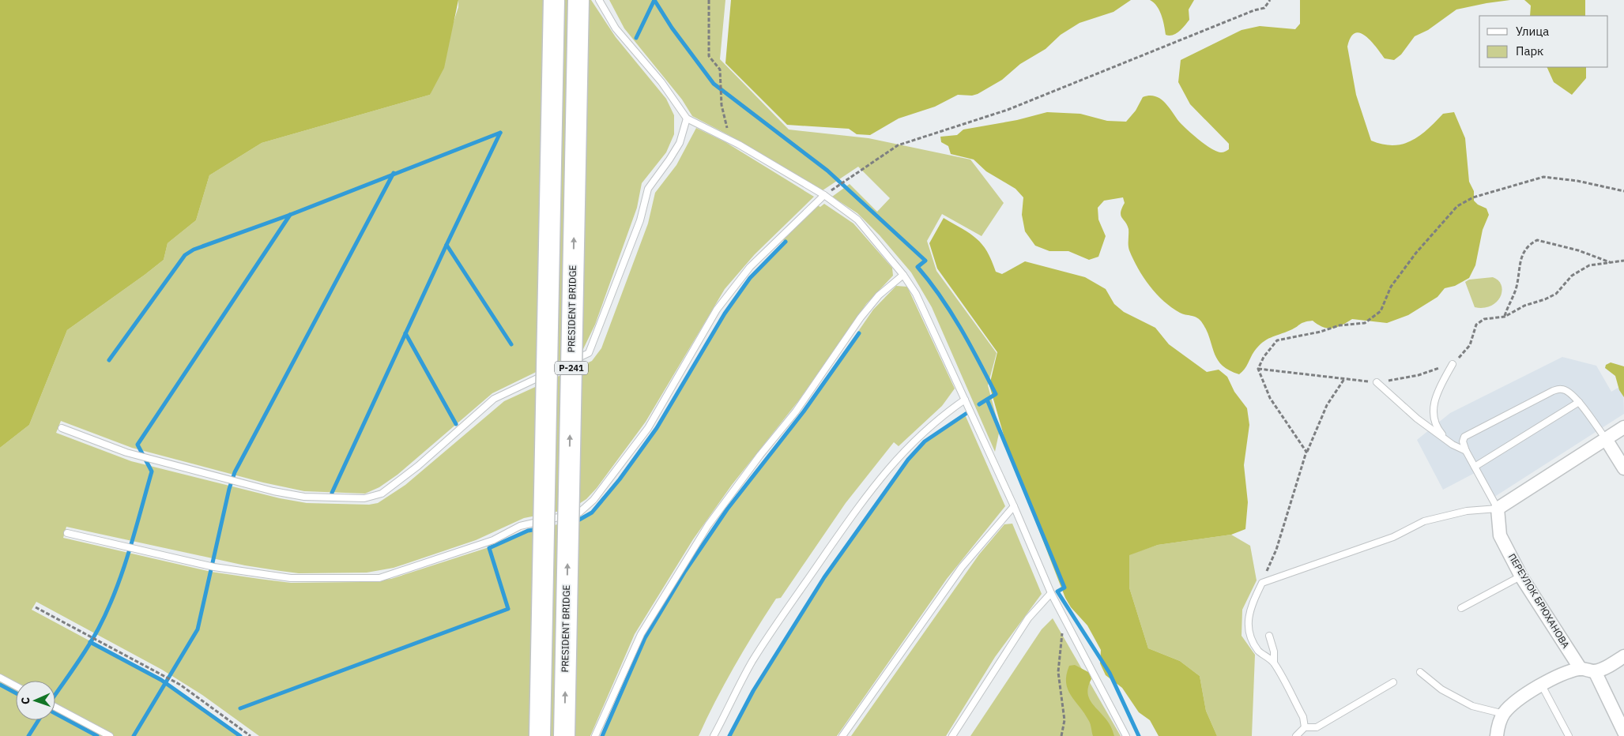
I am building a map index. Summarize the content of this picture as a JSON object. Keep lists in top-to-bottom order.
{
  "streets": {
    "highway": ["PRESIDENT BRIDGE", "Р-241"],
    "street": ["ПЕРЕУЛОК БРЮХАНОВА"]
  },
  "legend": ["Улица", "Парк"],
  "north": "left"
}
